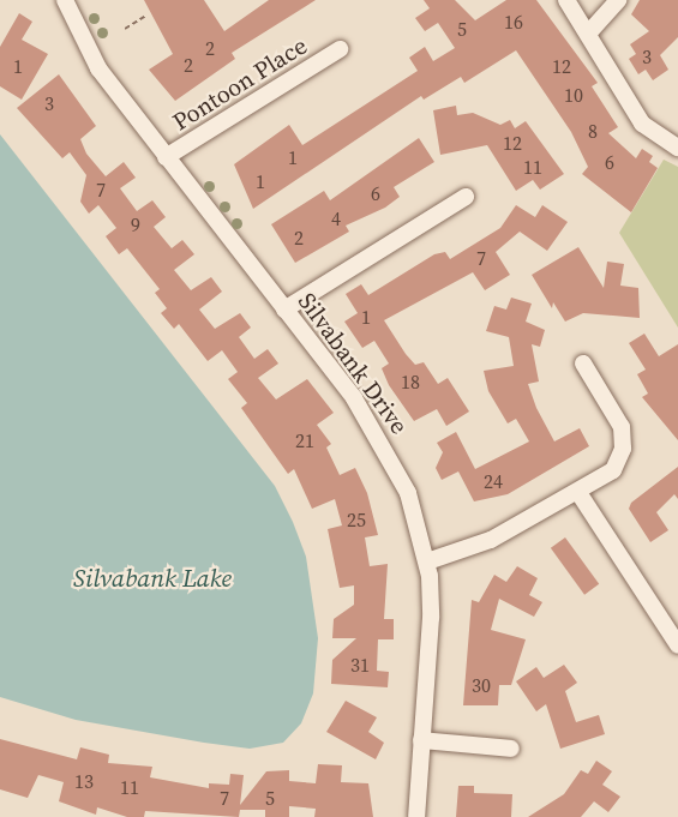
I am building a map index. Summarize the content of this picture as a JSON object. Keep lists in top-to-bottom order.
{
  "streets": {
    "street": ["Pontoon Place", "Silvabank Drive"]
  },
  "crossings": [
    ["Pontoon Place", "Silvabank Drive"]
  ],
  "water": ["Silvabank Lake"],
  "house_numbers": [
    "16",
    "5",
    "2",
    "3",
    "2",
    "1",
    "12",
    "10",
    "3",
    "8",
    "12",
    "1",
    "6",
    "11",
    "1",
    "7",
    "6",
    "4",
    "9",
    "2",
    "7",
    "1",
    "18",
    "21",
    "24",
    "25",
    "31",
    "30",
    "13",
    "11",
    "7",
    "5"
  ]
}
